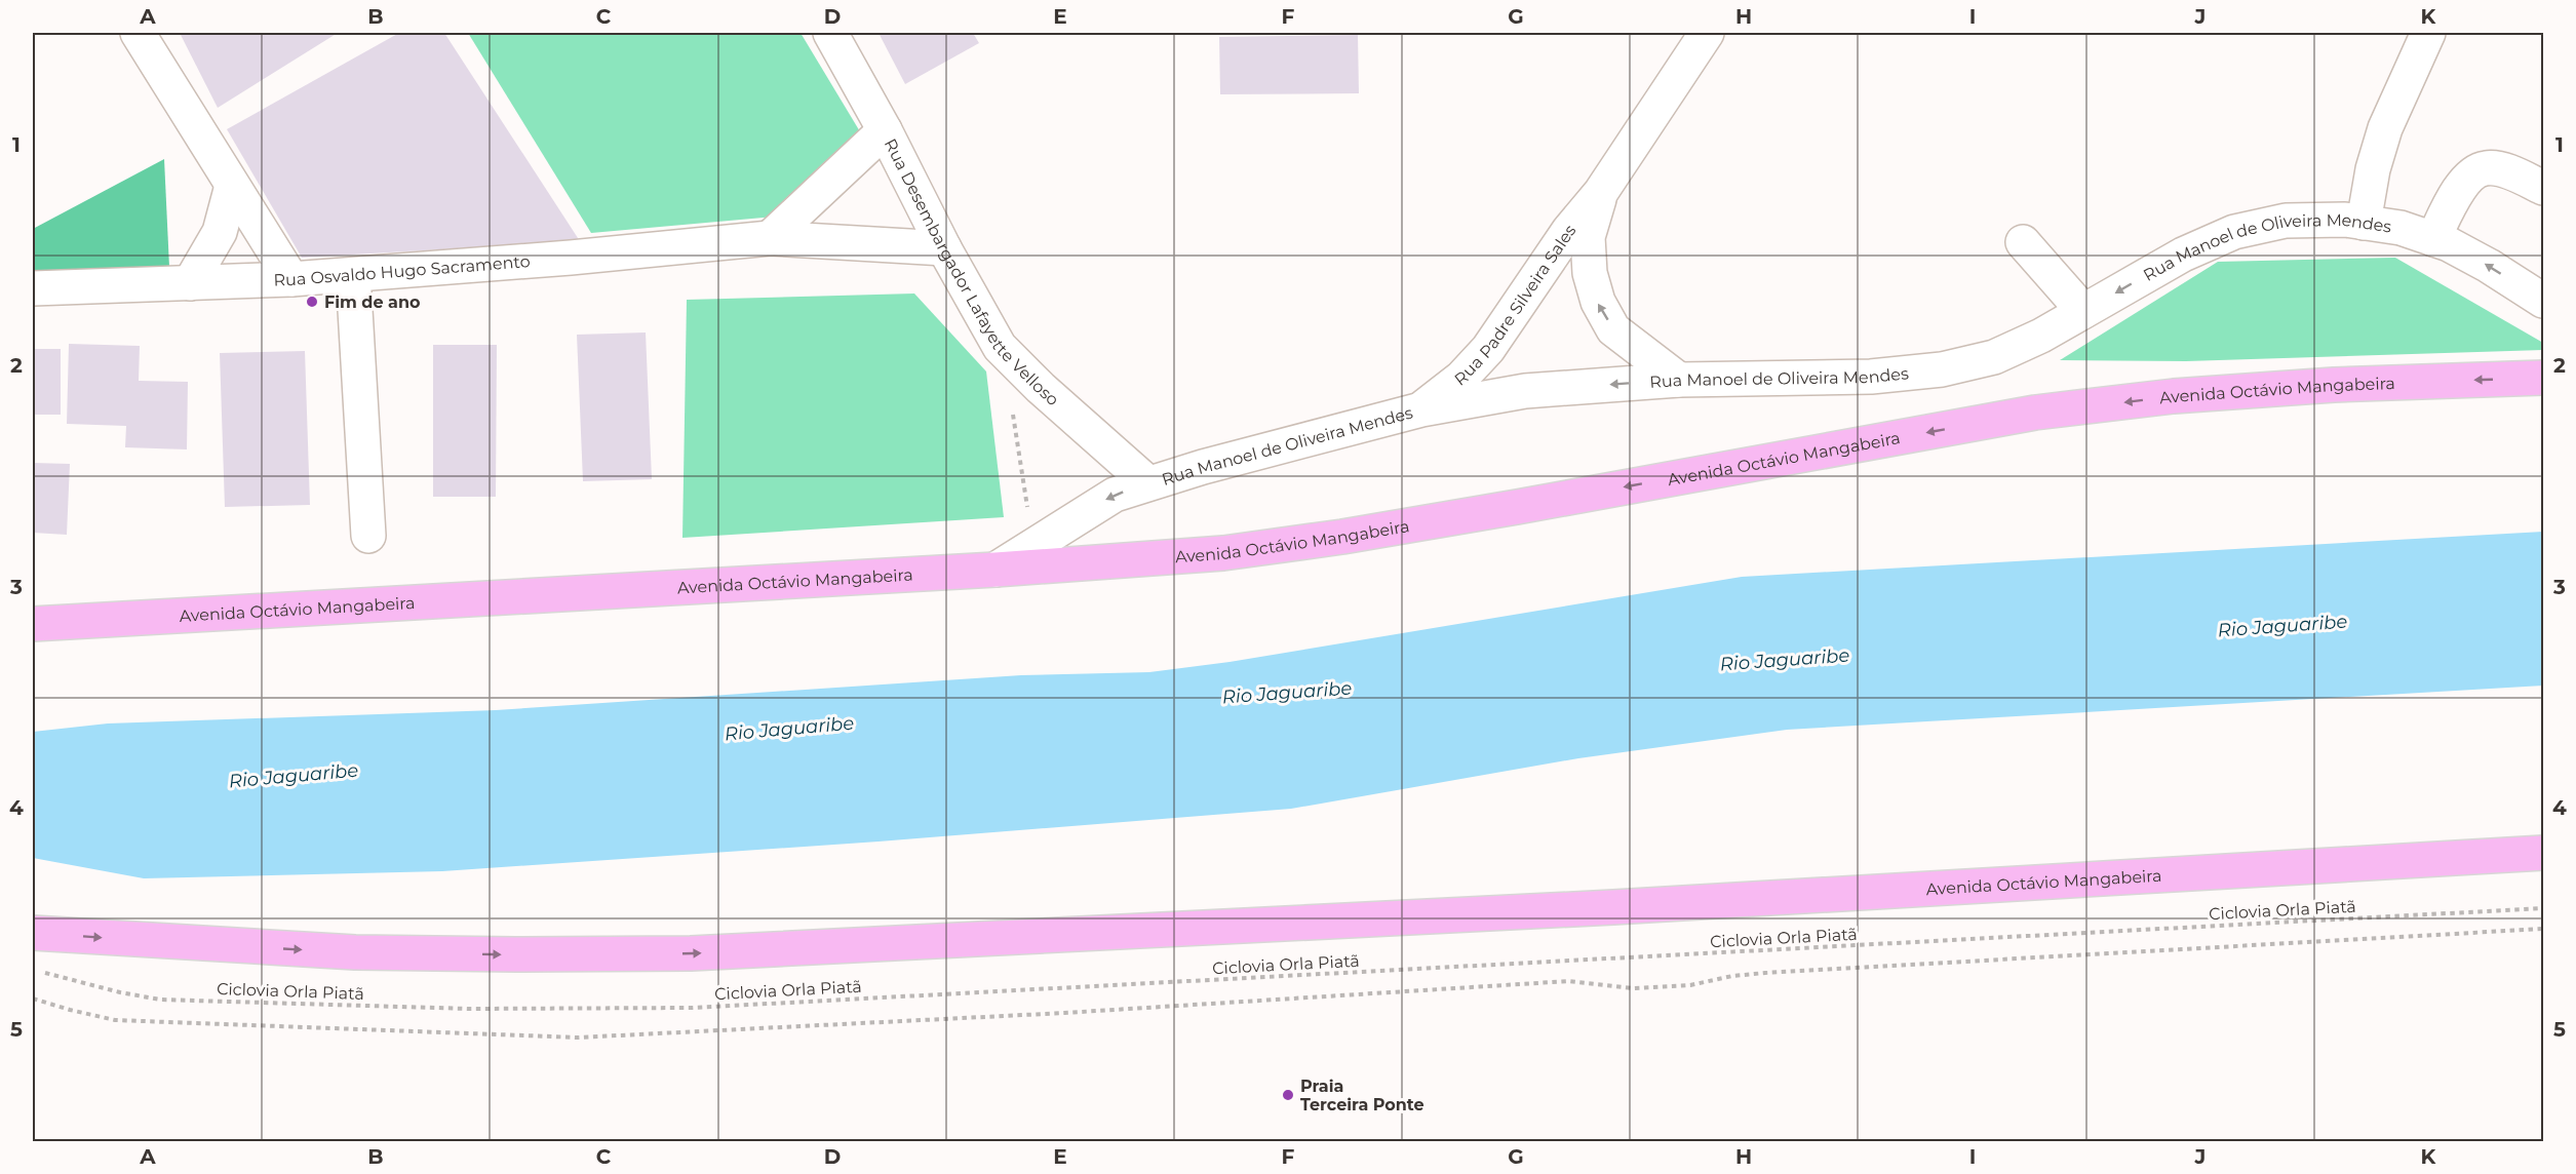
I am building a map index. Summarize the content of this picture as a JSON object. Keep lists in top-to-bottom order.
{
  "streets": {
    "main road": ["Avenida Octávio Mangabeira"],
    "street": [
      "Rua Manoel de Oliveira Mendes",
      "Rua Osvaldo Hugo Sacramento",
      "Rua Desembargador Lafayette Velloso",
      "Rua Padre Silveira Sales"
    ],
    "path": ["Ciclovia Orla Piatã"]
  },
  "crossings": [
    ["Rua Manoel de Oliveira Mendes", "Rua Desembargador Lafayette Velloso"],
    ["Rua Manoel de Oliveira Mendes", "Rua Padre Silveira Sales"],
    ["Rua Manoel de Oliveira Mendes", "Avenida Octávio Mangabeira"],
    ["Rua Osvaldo Hugo Sacramento", "Rua Desembargador Lafayette Velloso"]
  ],
  "one_way": ["Rua Manoel de Oliveira Mendes"],
  "water": ["Rio Jaguaribe"],
  "places": ["Fim de ano", "Praia Terceira Ponte"],
  "grid": {
    "columns": [
      "A",
      "B",
      "C",
      "D",
      "E",
      "F",
      "G",
      "H",
      "I",
      "J",
      "K"
    ],
    "rows": [
      "1",
      "2",
      "3",
      "4",
      "5"
    ]
  }
}
